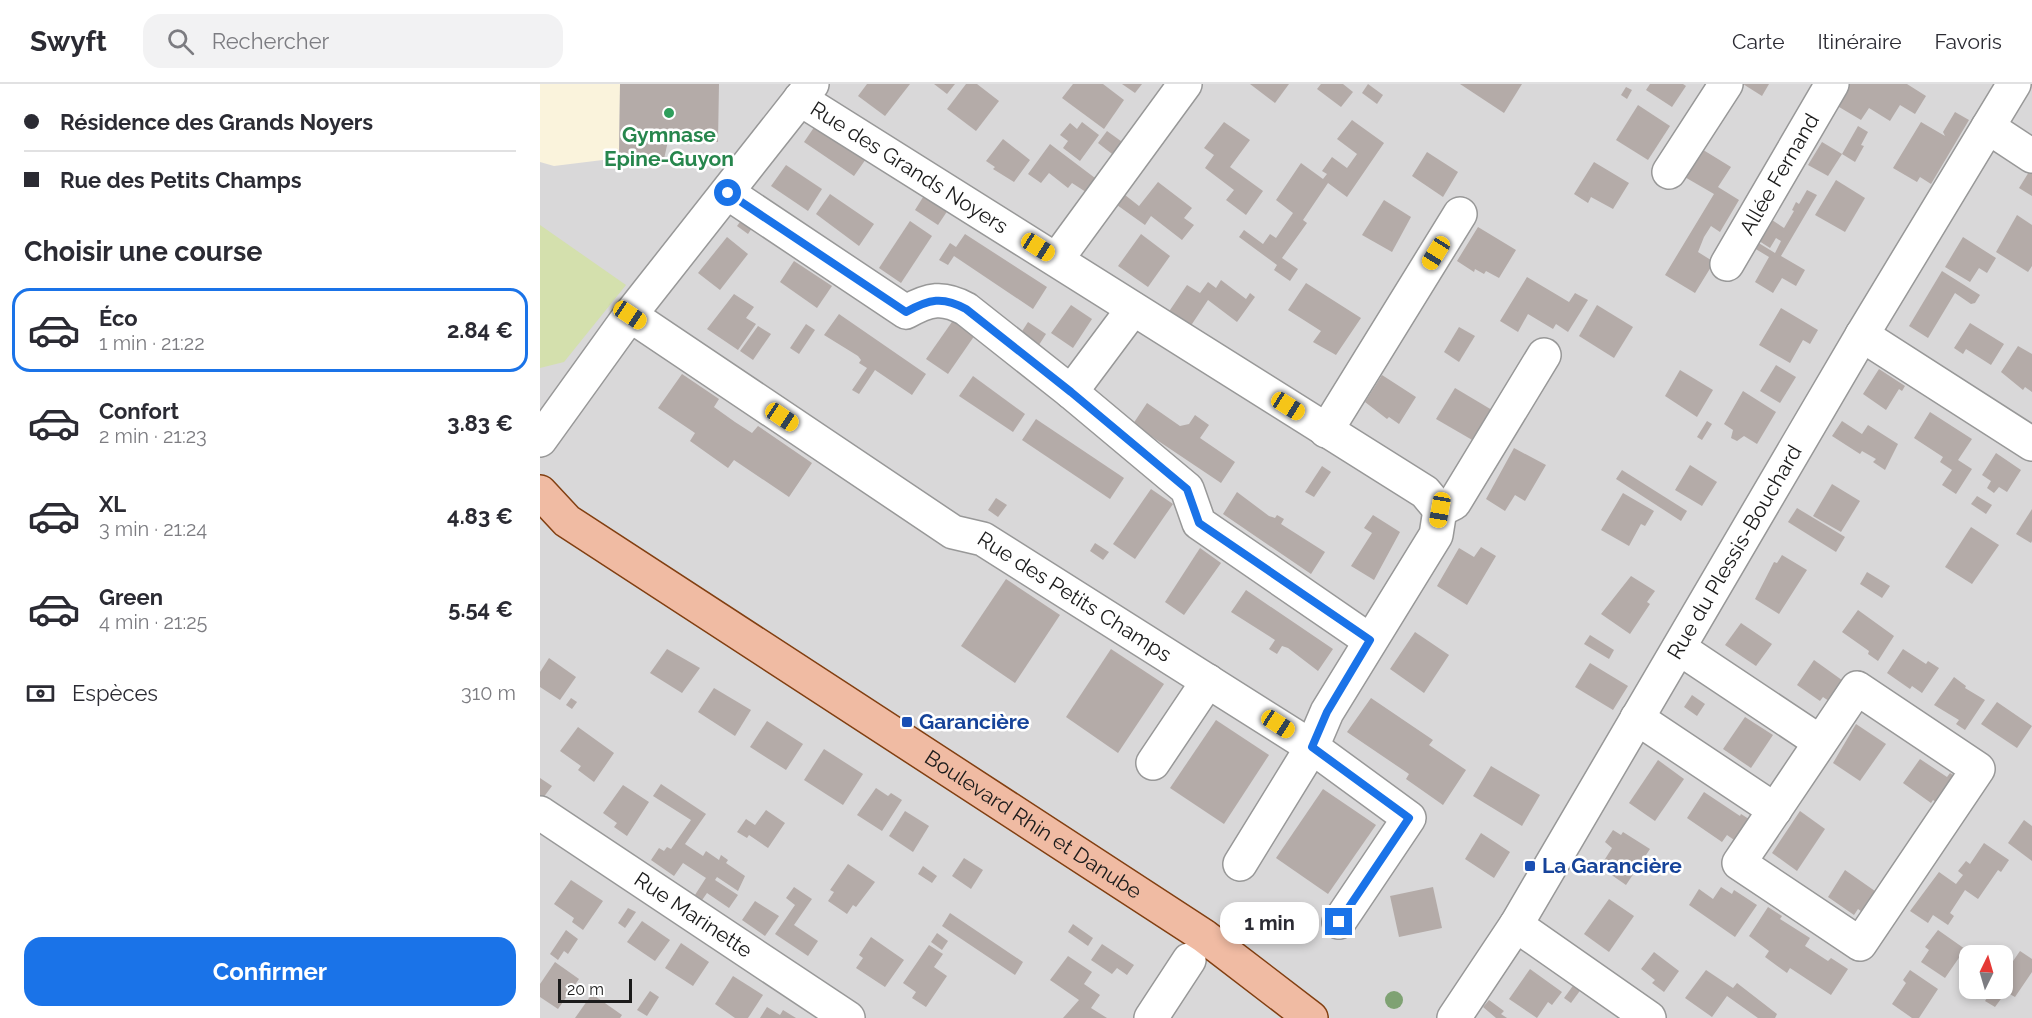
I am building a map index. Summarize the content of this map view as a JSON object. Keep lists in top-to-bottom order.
{
  "streets": {
    "main road": ["Boulevard Rhin et Danube"],
    "street": [
      "Rue des Grands Noyers",
      "Allée Fernand",
      "Rue du Plessis-Bouchard",
      "Rue des Petits Champs",
      "Rue Marinette"
    ]
  },
  "places": {
    "other": ["Gymnase Epine-Guyon"],
    "transit": ["Garancière", "La Garancière"]
  },
  "scale_bar": "20 m",
  "north": "top",
  "page": {
    "header": "Swyft",
    "search": "Rechercher",
    "nav": ["Carte", "Itinéraire", "Favoris"],
    "banner": ["Résidence des Grands Noyers", "Rue des Petits Champs"],
    "heading": "Choisir une course",
    "list": [
      {
        "name": "Éco",
        "note": "1 min · 21:22",
        "value": "2.84 €"
      },
      {
        "name": "Confort",
        "note": "2 min · 21:23",
        "value": "3.83 €"
      },
      {
        "name": "XL",
        "note": "3 min · 21:24",
        "value": "4.83 €"
      },
      {
        "name": "Green",
        "note": "4 min · 21:25",
        "value": "5.54 €"
      }
    ],
    "pay": ["Espèces", "310 m"],
    "bubble": "1 min",
    "buttons": "Confirmer",
    "scale": "20 m"
  }
}
